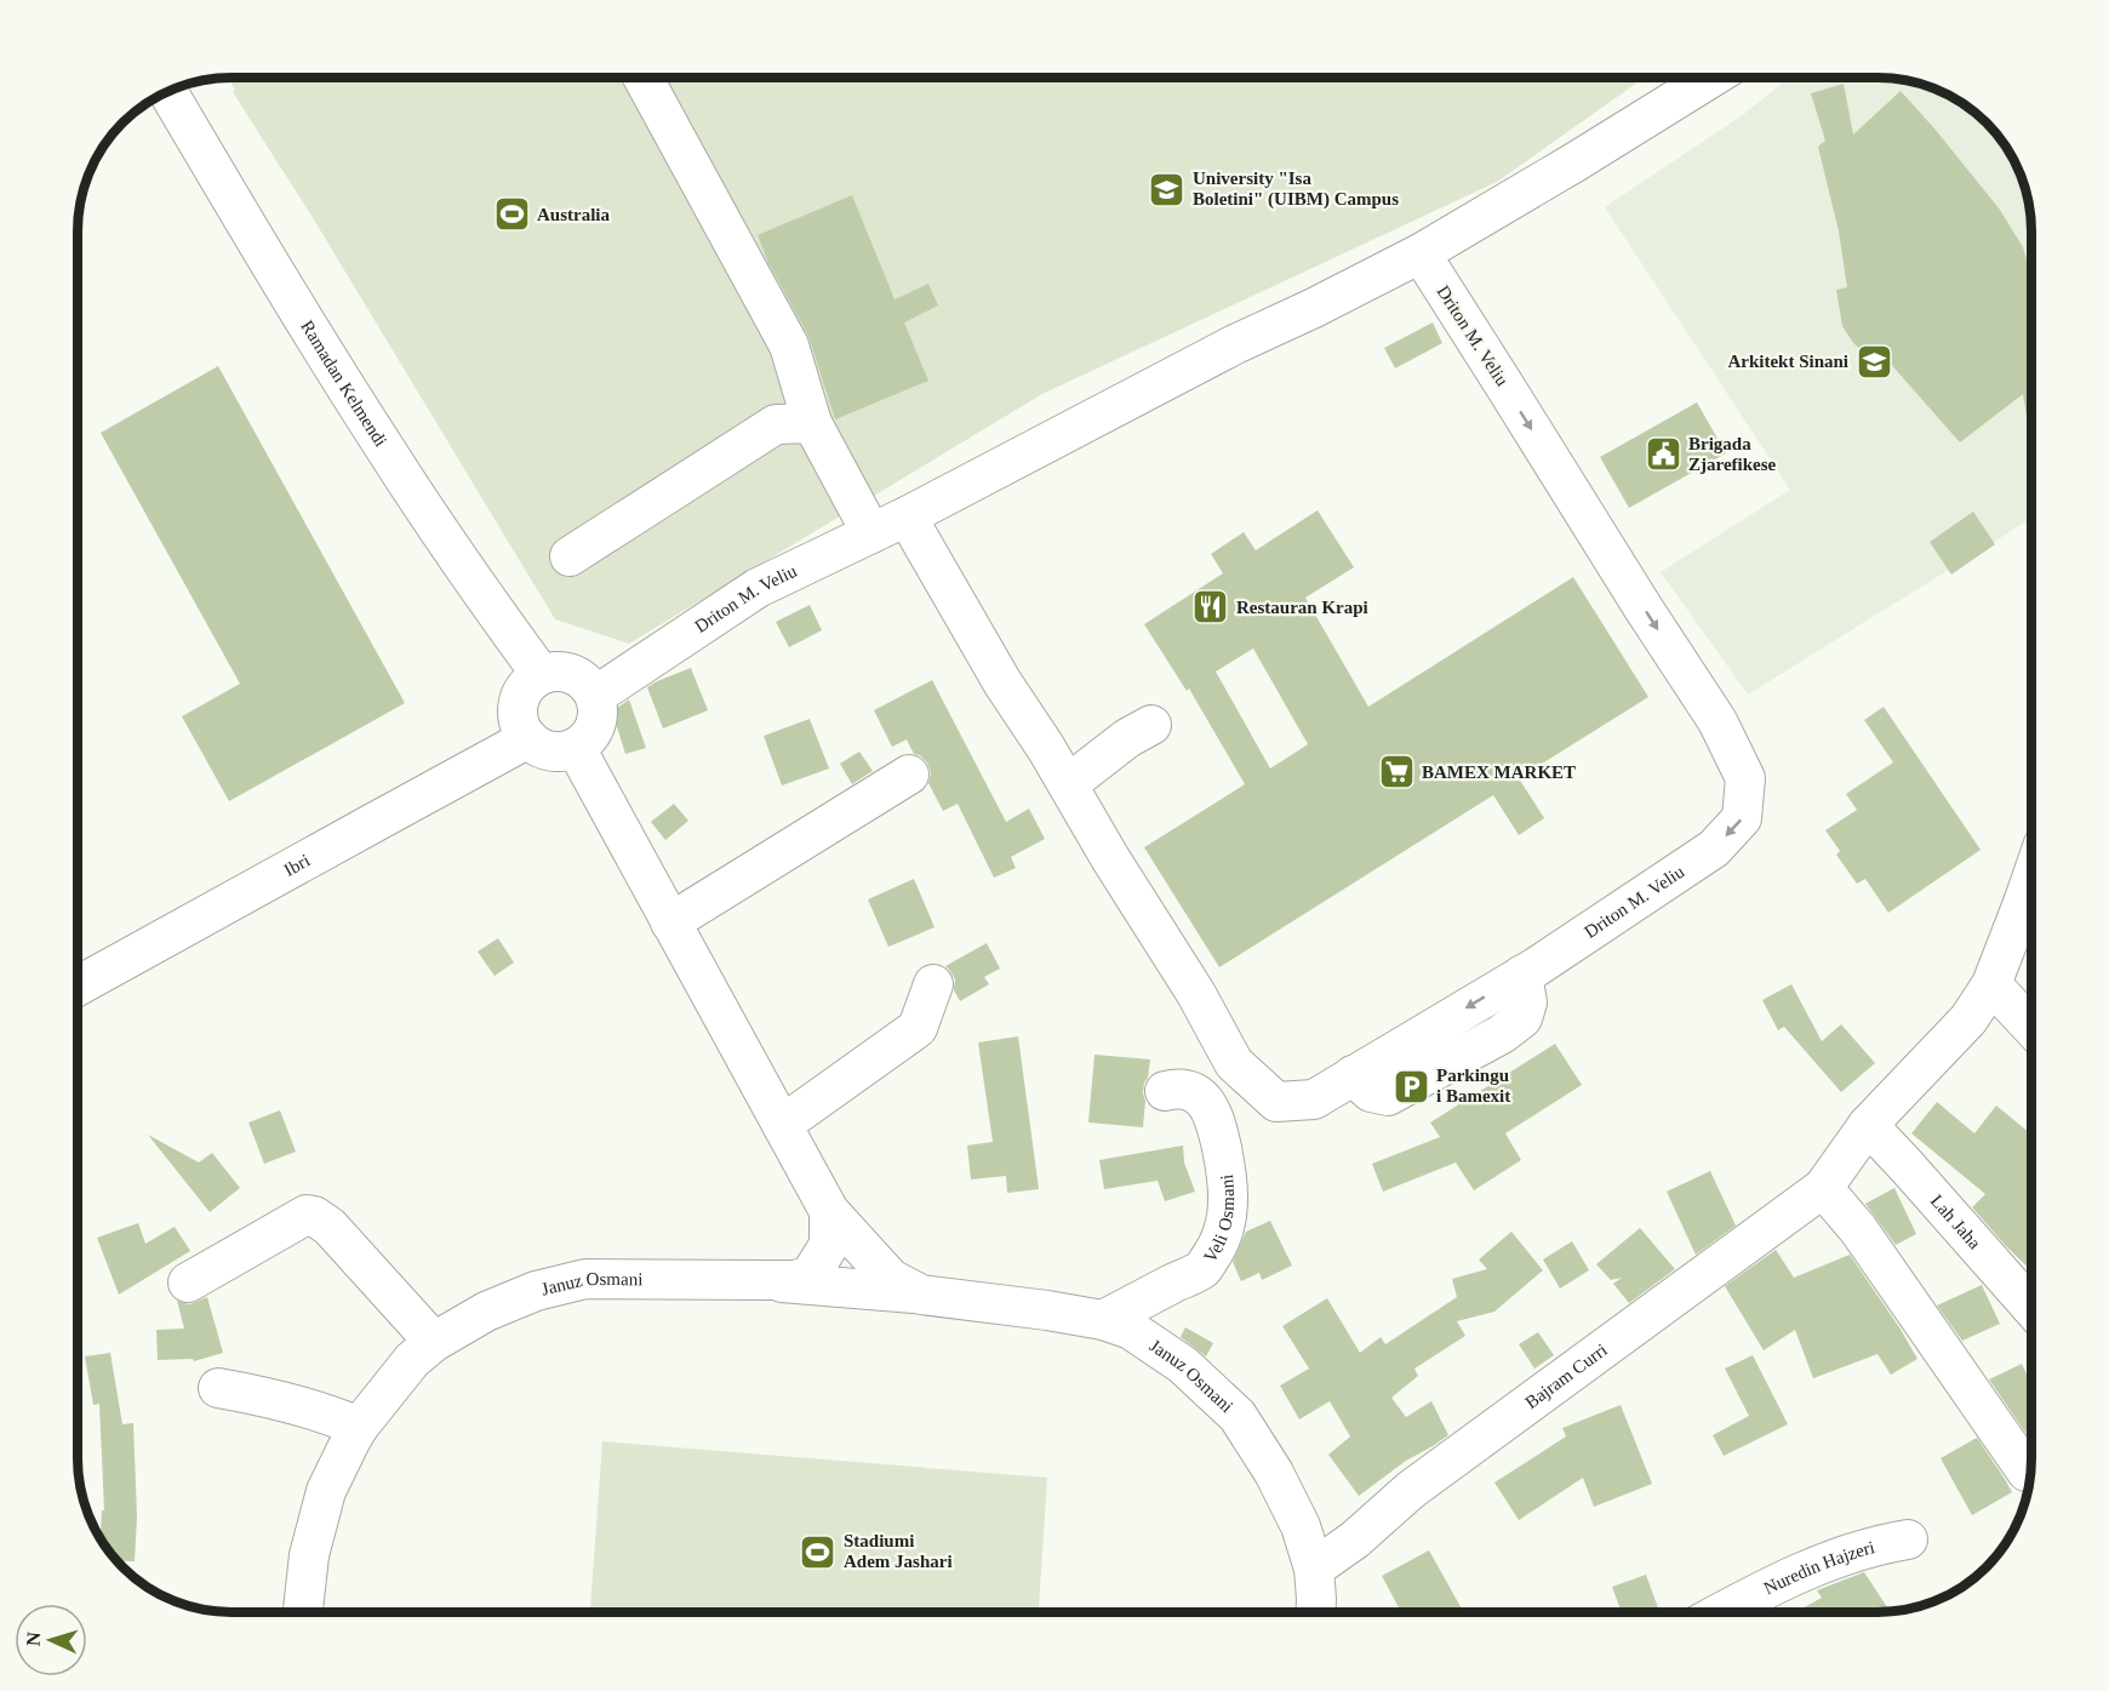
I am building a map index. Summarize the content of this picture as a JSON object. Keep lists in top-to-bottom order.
{
  "streets": {
    "street": [
      "Driton M. Veliu",
      "Ramadan Kelmendi",
      "Ibri",
      "Veli Osmani",
      "Lah Jaha",
      "Januz Osmani",
      "Bajram Curri",
      "Nuredin Hajzeri"
    ]
  },
  "crossings": [
    ["Driton M. Veliu", "Ramadan Kelmendi"],
    ["Driton M. Veliu", "Ibri"],
    ["Ramadan Kelmendi", "Ibri"],
    ["Veli Osmani", "Januz Osmani"],
    ["Lah Jaha", "Bajram Curri"],
    ["Januz Osmani", "Bajram Curri"]
  ],
  "places": {
    "school or university": ["University \"Isa Boletini\" (UIBM) Campus", "Arkitekt Sinani"],
    "sports": ["Australia", "Stadiumi Adem Jashari"],
    "public building": ["Brigada Zjarefikese"],
    "restaurant": ["Restauran Krapi"],
    "supermarket": ["BAMEX MARKET"],
    "parking": ["Parkingu i Bamexit"]
  },
  "north": "left"
}
